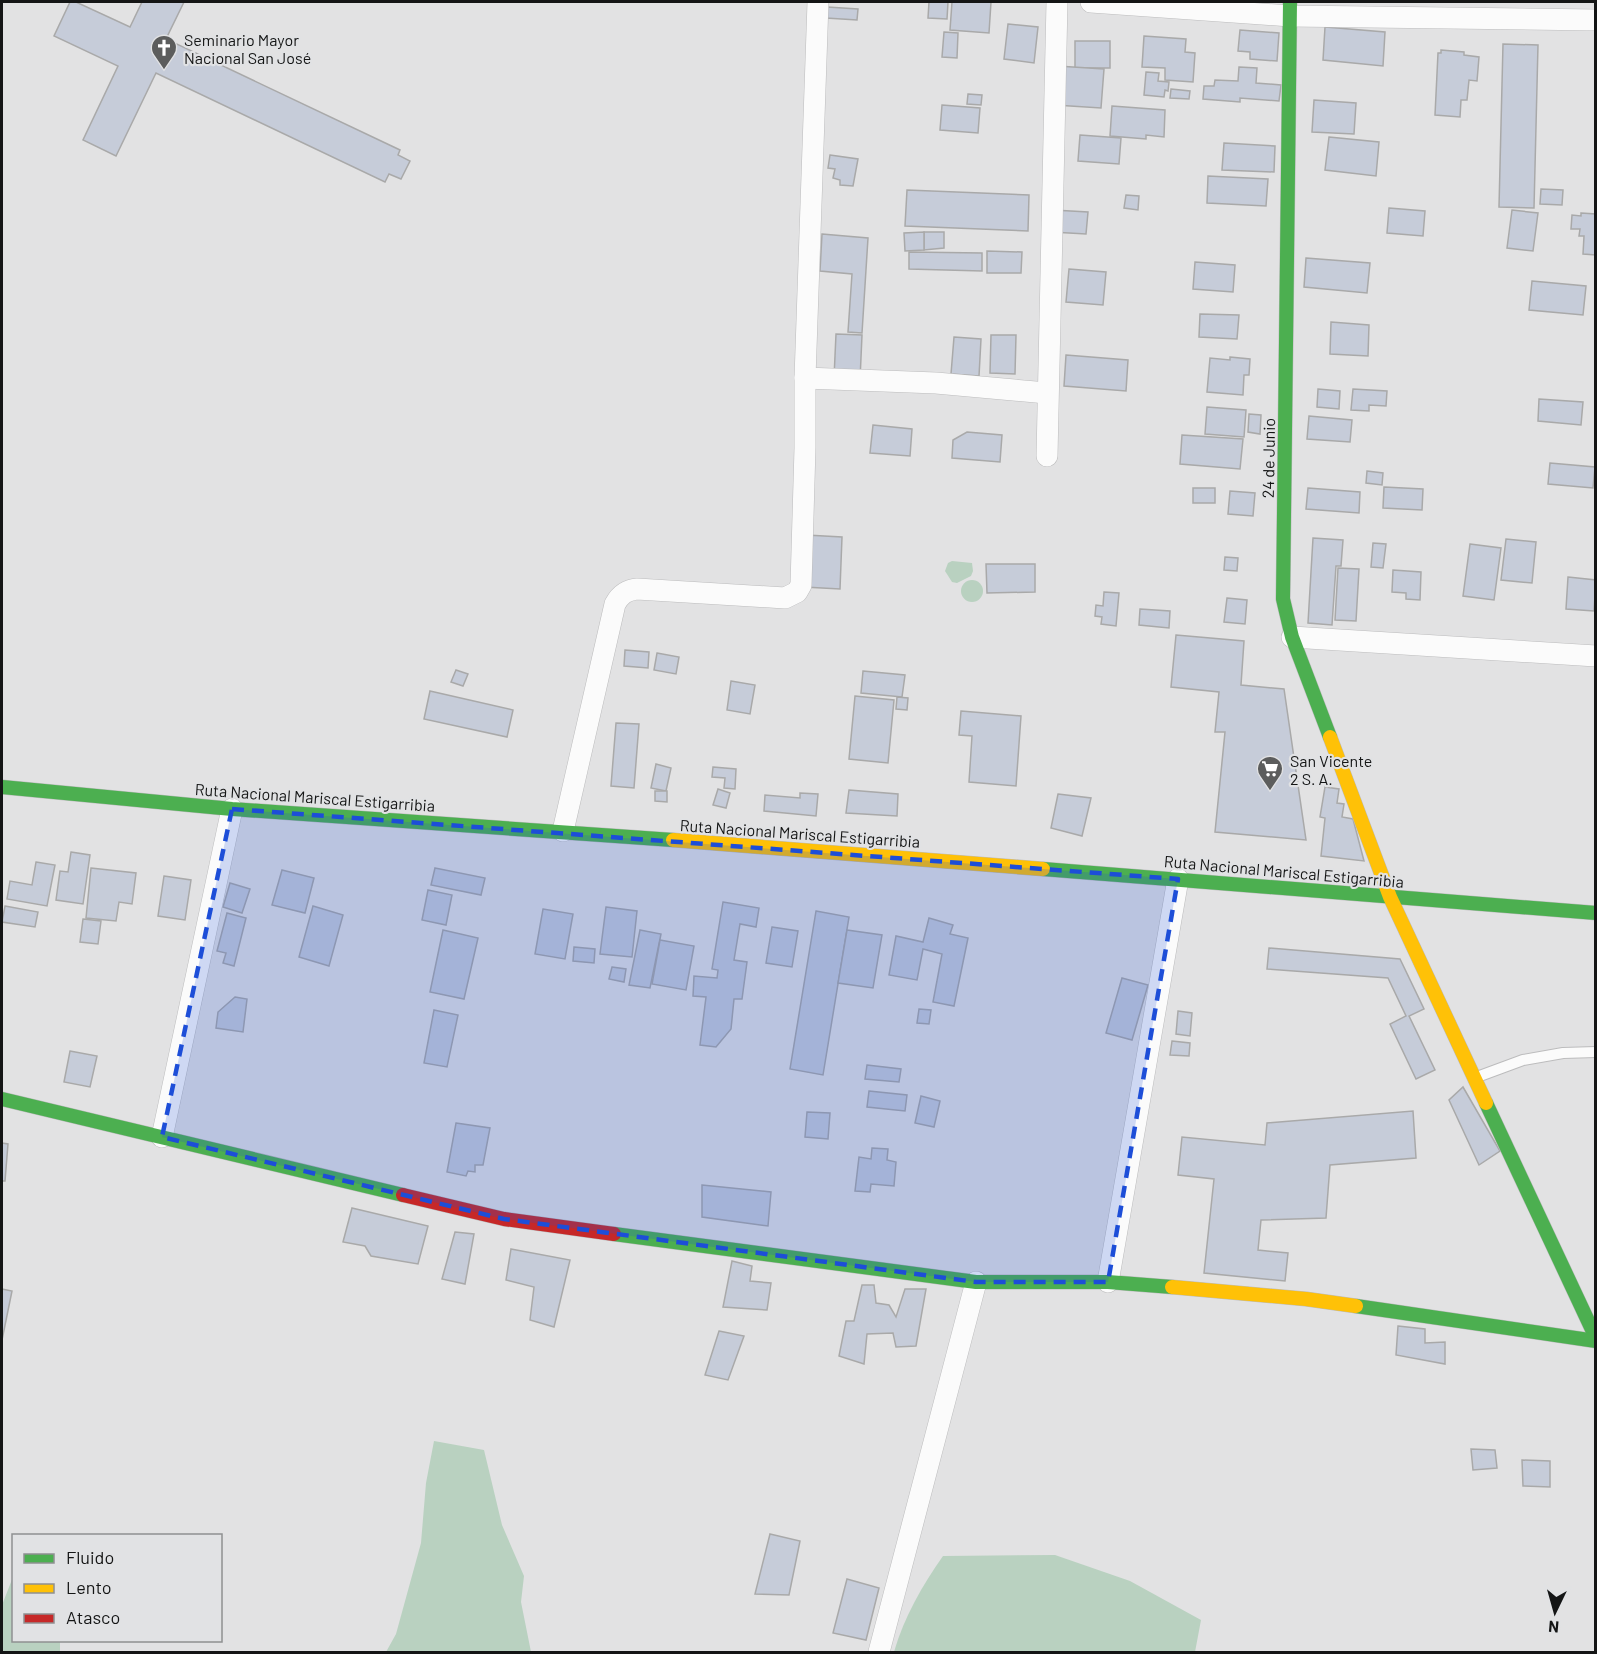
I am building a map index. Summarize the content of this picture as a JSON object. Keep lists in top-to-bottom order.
{
  "streets": {
    "street": ["24 de Junio", "Ruta Nacional Mariscal Estigarribia"]
  },
  "crossings": [
    ["24 de Junio", "Ruta Nacional Mariscal Estigarribia"]
  ],
  "places": {
    "church": ["Seminario Mayor Nacional San José"],
    "supermarket": ["San Vicente 2 S. A."]
  },
  "legend": ["Fluido", "Lento", "Atasco"],
  "north": "bottom"
}
